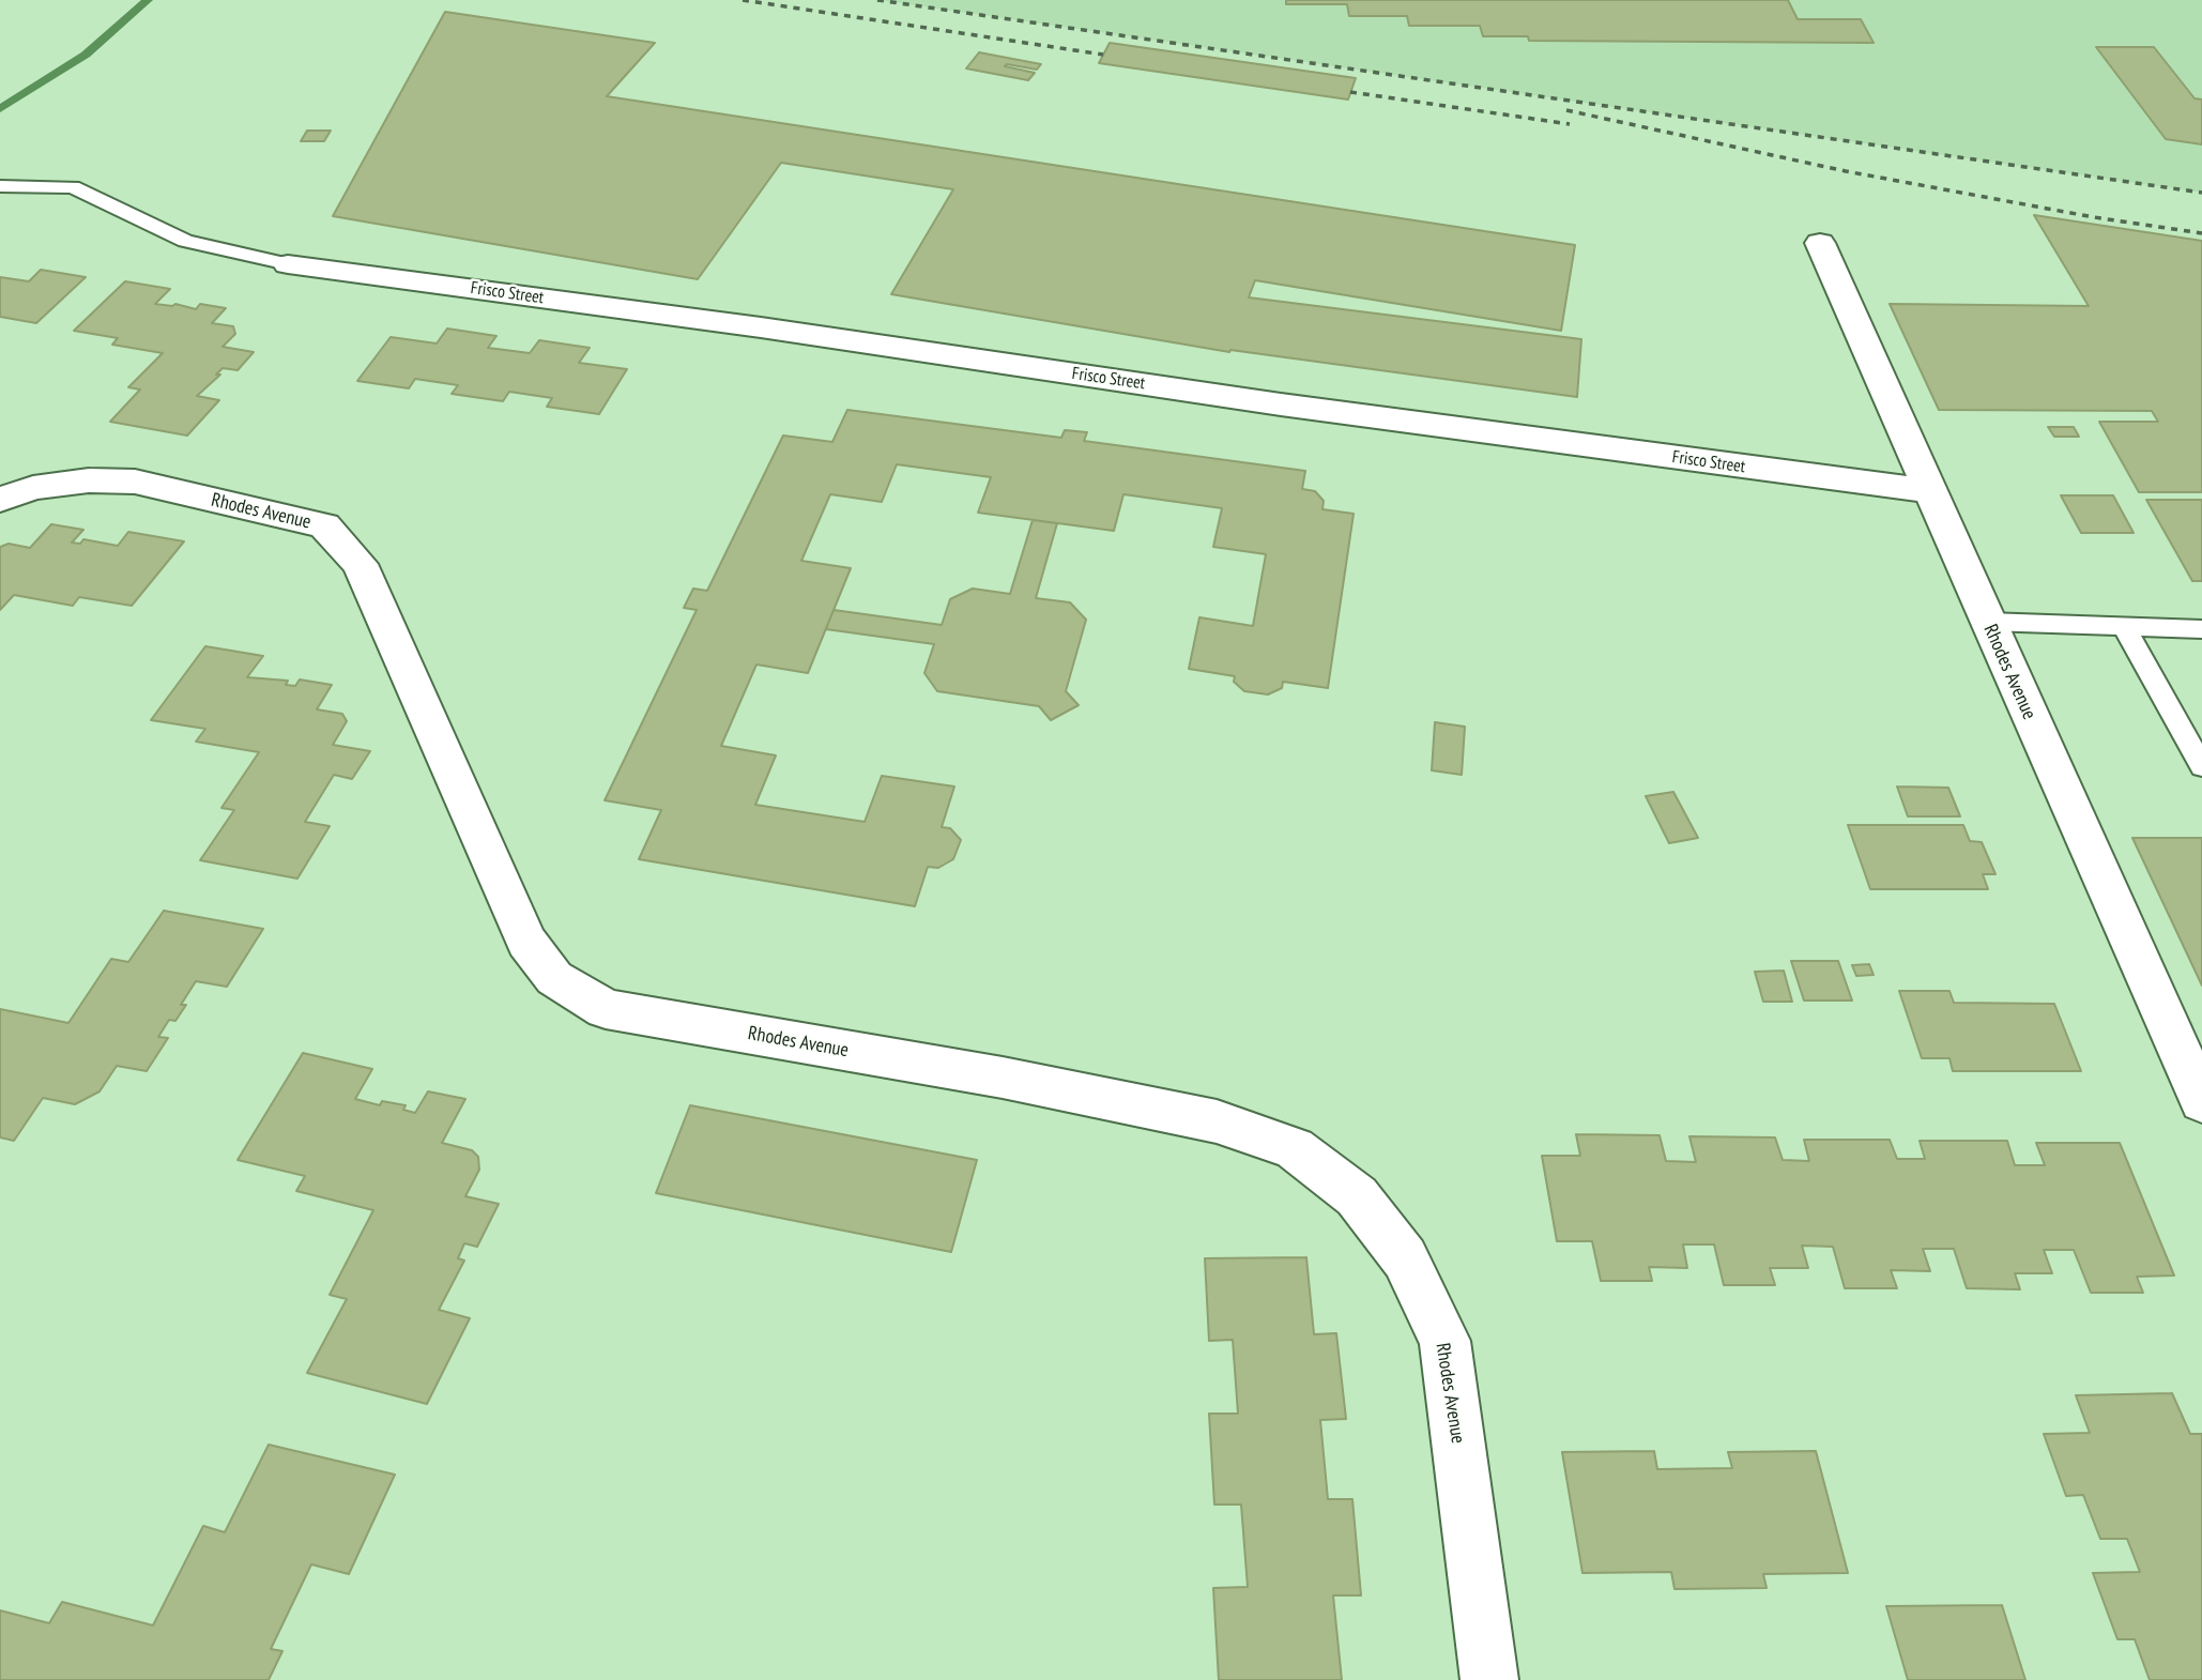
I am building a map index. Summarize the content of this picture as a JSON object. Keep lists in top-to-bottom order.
{
  "streets": {
    "street": ["Frisco Street", "Rhodes Avenue"]
  },
  "crossings": [
    ["Frisco Street", "Rhodes Avenue"]
  ]
}
